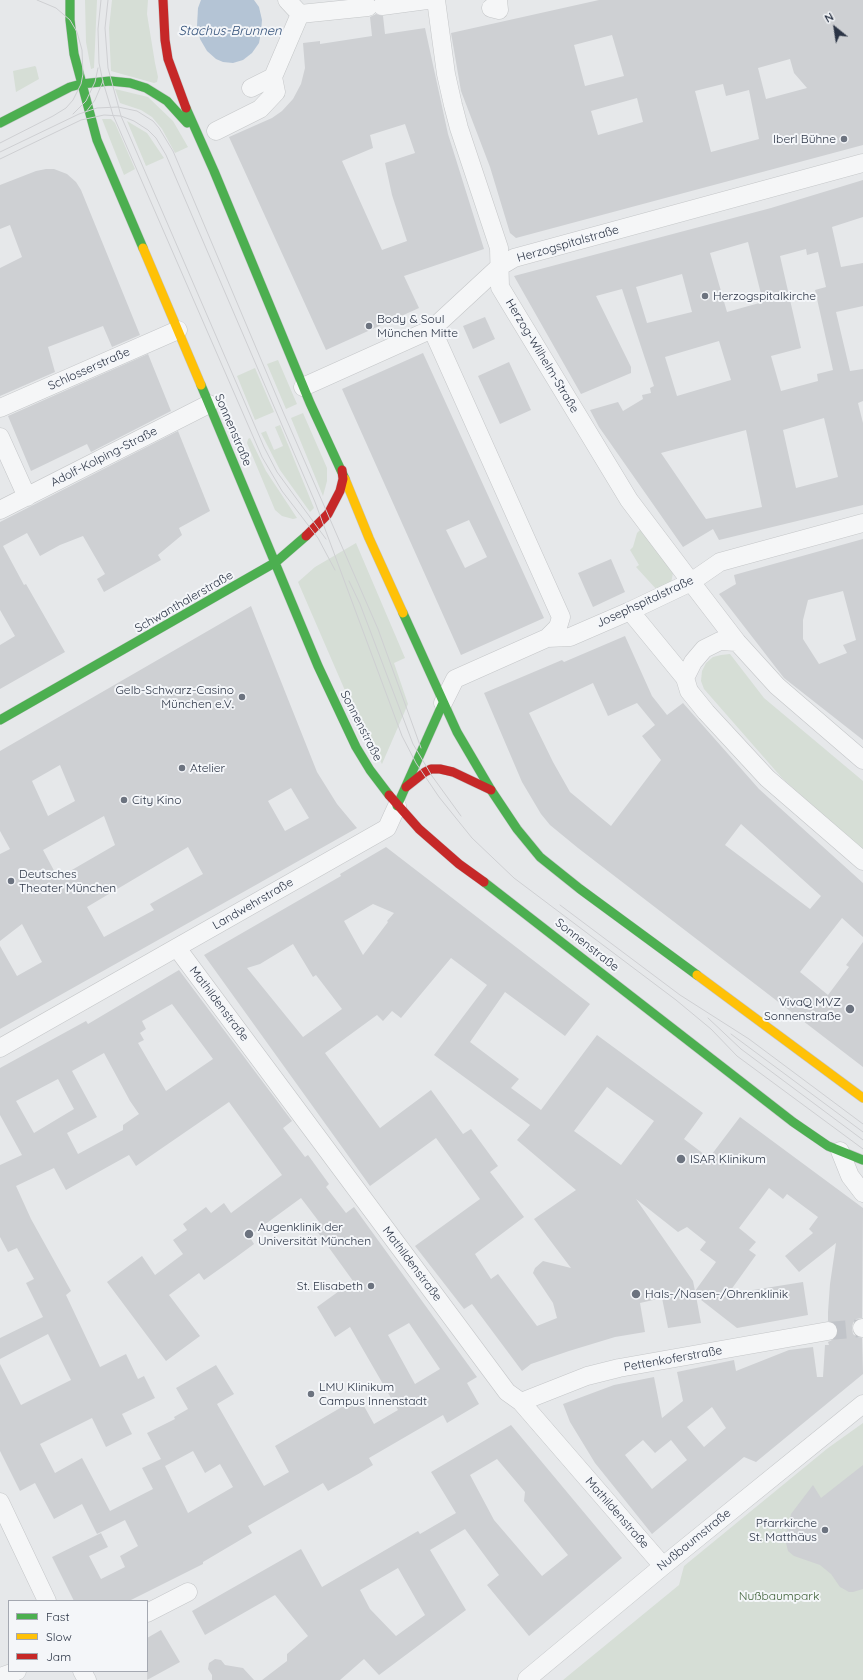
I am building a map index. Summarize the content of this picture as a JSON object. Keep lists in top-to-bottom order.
{
  "streets": {
    "main road": ["Sonnenstraße", "Schwanthalerstraße", "Landwehrstraße"],
    "street": [
      "Herzogspitalstraße",
      "Herzog-Wilhelm-Straße",
      "Schlosserstraße",
      "Adolf-Kolping-Straße",
      "Josephspitalstraße",
      "Mathildenstraße",
      "Pettenkoferstraße",
      "Nußbaumstraße"
    ]
  },
  "crossings": [
    ["Herzogspitalstraße", "Herzog-Wilhelm-Straße"],
    ["Herzog-Wilhelm-Straße", "Josephspitalstraße"],
    ["Schlosserstraße", "Sonnenstraße"],
    ["Sonnenstraße", "Adolf-Kolping-Straße"],
    ["Sonnenstraße", "Schwanthalerstraße"],
    ["Sonnenstraße", "Landwehrstraße"],
    ["Josephspitalstraße", "Landwehrstraße"],
    ["Landwehrstraße", "Mathildenstraße"],
    ["Mathildenstraße", "Pettenkoferstraße"],
    ["Mathildenstraße", "Nußbaumstraße"]
  ],
  "water": ["Stachus-Brunnen"],
  "parks": ["Nußbaumpark"],
  "places": [
    "Iberl Bühne",
    "Herzogspitalkirche",
    "Body & Soul München Mitte",
    "Gelb-Schwarz-Casino München e.V.",
    "Atelier",
    "City Kino",
    "Deutsches Theater München",
    "VivaQ MVZ Sonnenstraße",
    "ISAR Klinikum",
    "Augenklinik der Universität München",
    "St. Elisabeth",
    "Hals-/Nasen-/Ohrenklinik",
    "LMU Klinikum Campus Innenstadt",
    "Pfarrkirche St. Matthäus"
  ],
  "legend": ["Fast", "Slow", "Jam"],
  "north": "top left"
}
